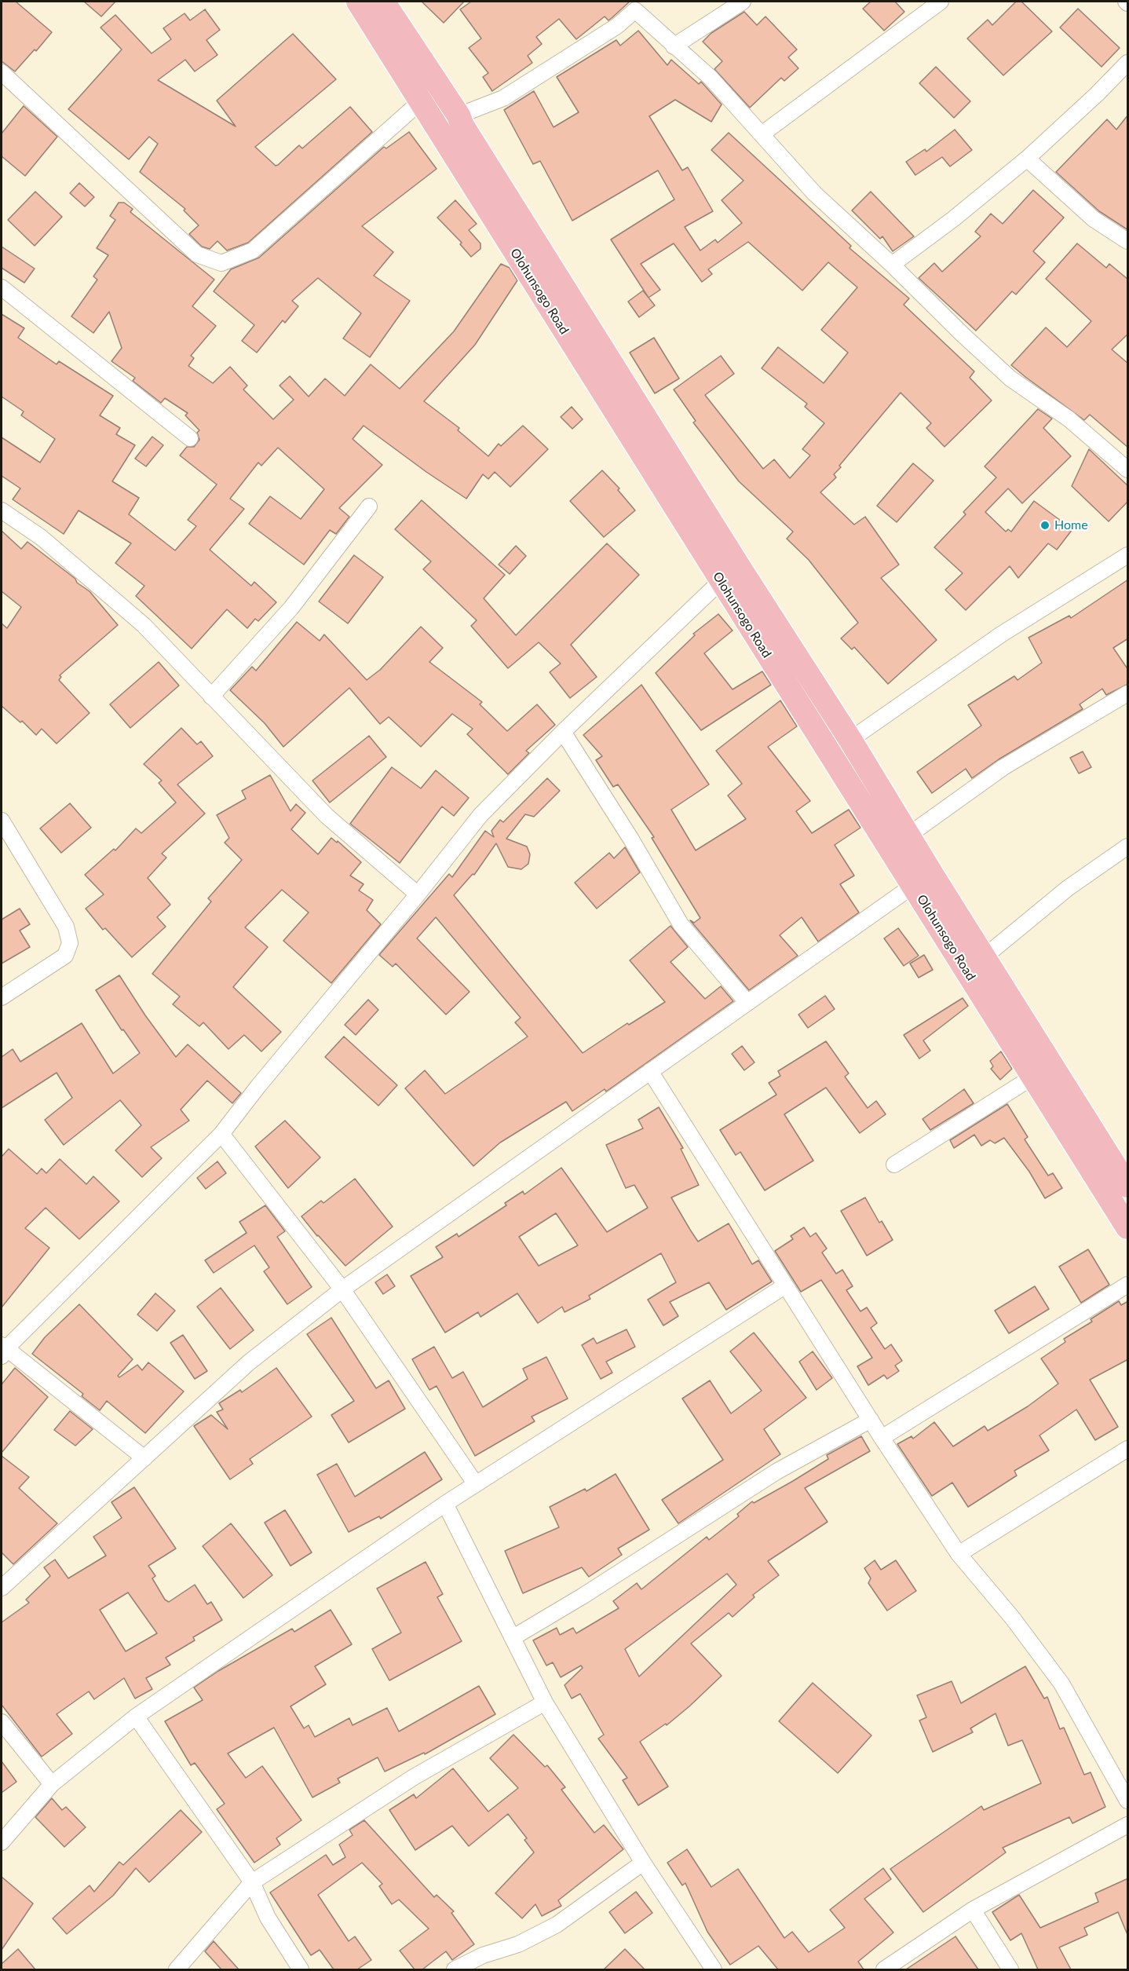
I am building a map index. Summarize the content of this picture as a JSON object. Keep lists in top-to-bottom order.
{
  "streets": {
    "main road": ["Olohunsogo Road"]
  },
  "places": ["Home"]
}
